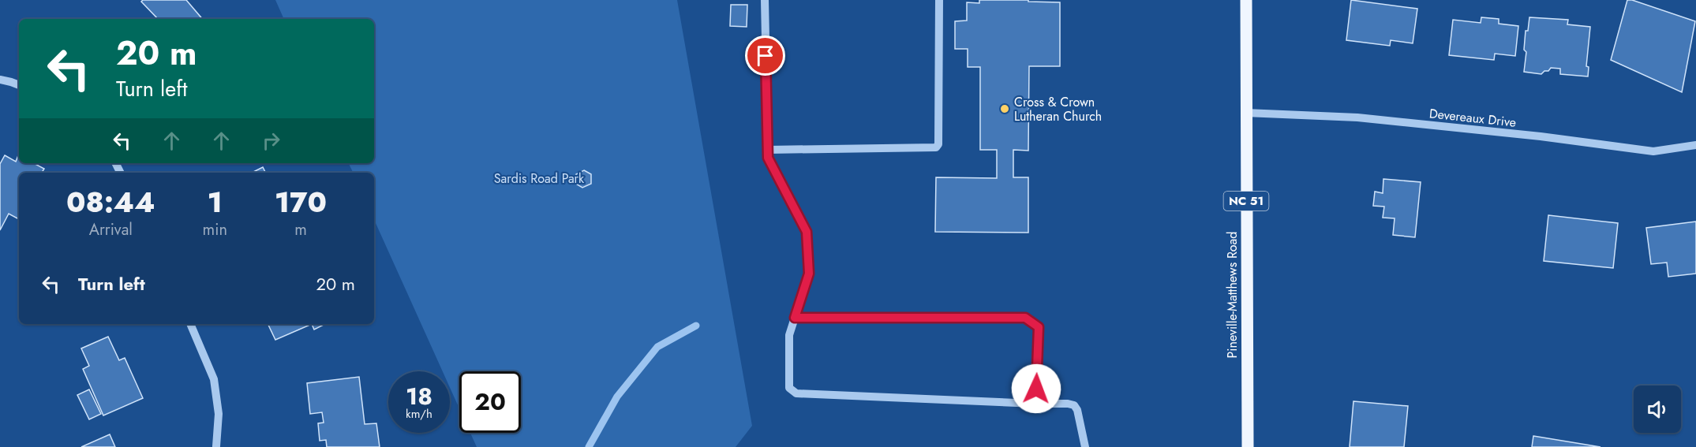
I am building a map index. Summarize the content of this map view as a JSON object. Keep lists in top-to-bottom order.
{
  "streets": {
    "main road": ["NC 51", "Pineville-Matthews Road"],
    "street": ["Devereaux Drive"]
  },
  "crossings": [
    ["Devereaux Drive", "Pineville-Matthews Road"]
  ],
  "parks": ["Sardis Road Park"],
  "places": ["Cross & Crown Lutheran Church"],
  "page": {
    "turn": ["20 m", "Turn left"],
    "eta": [
      "08:44",
      "Arrival",
      "1",
      "min",
      "170",
      "m"
    ],
    "list": [
      {
        "name": "Turn left",
        "value": "20 m"
      }
    ],
    "speed": "18 km/h",
    "limit": "20"
  }
}
